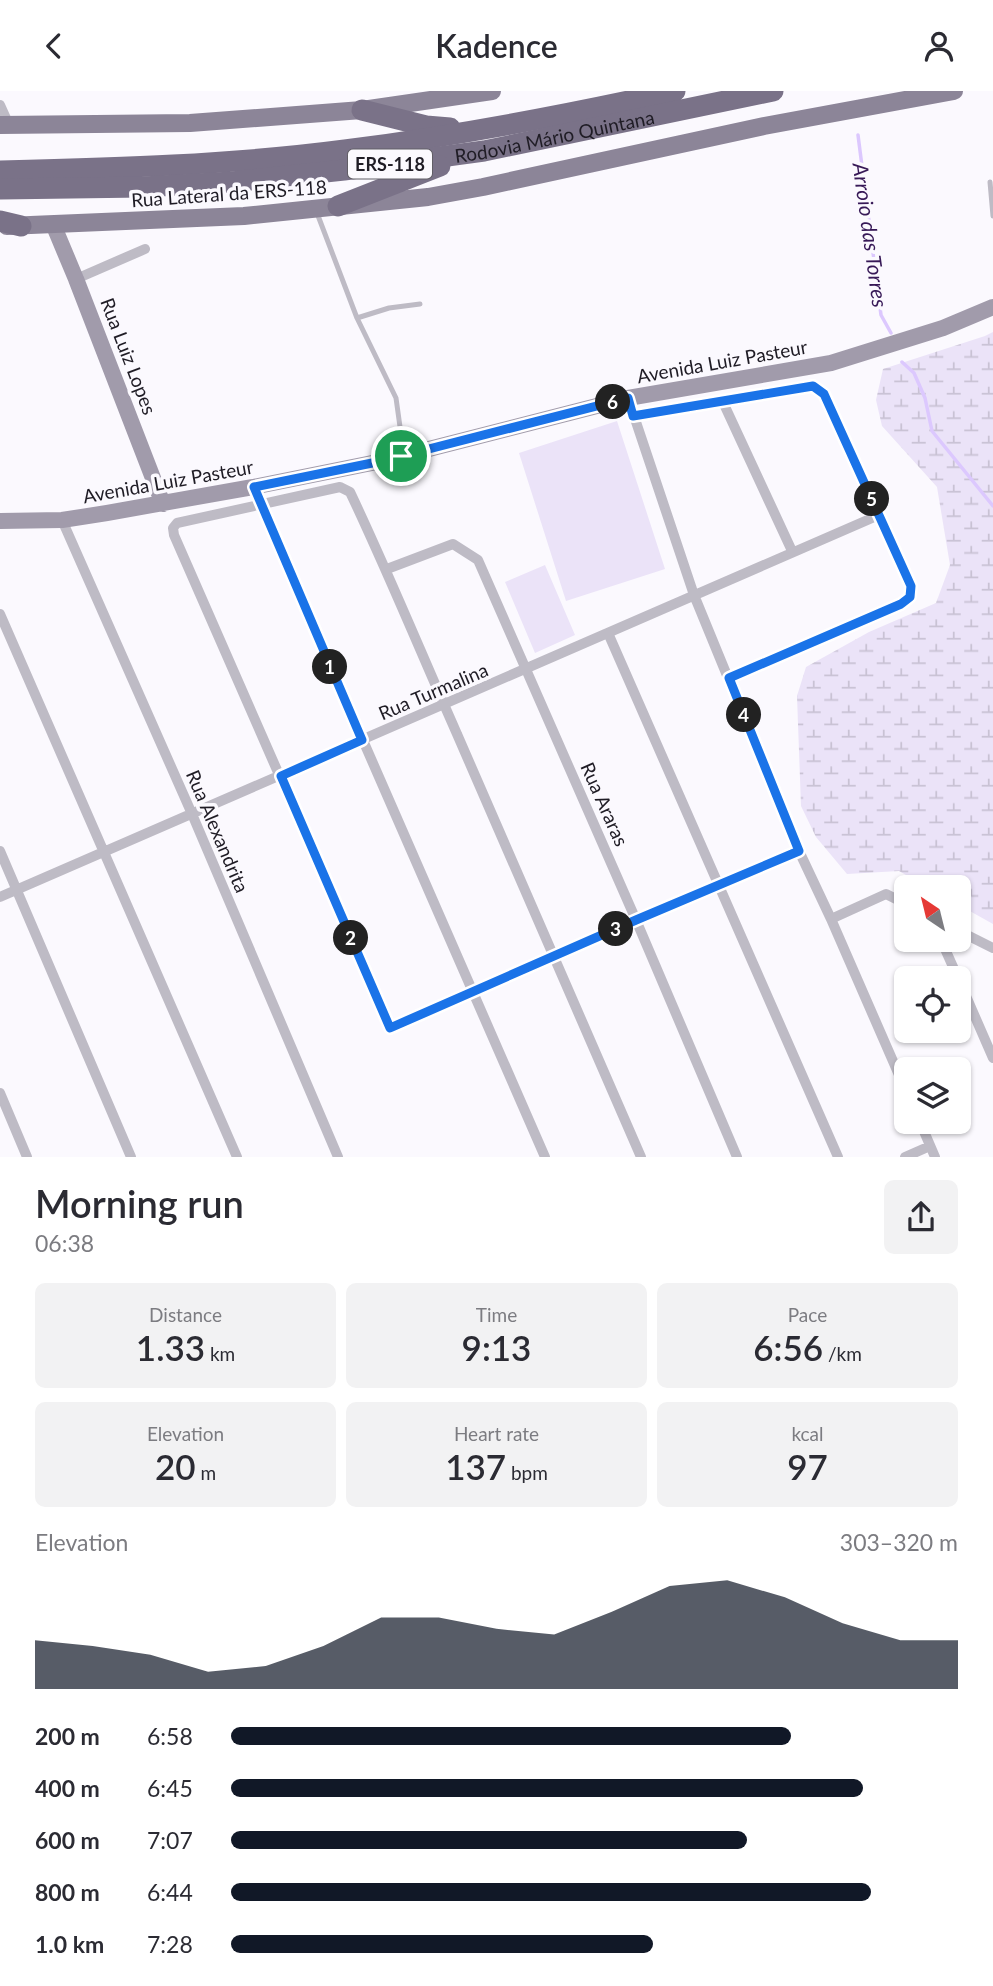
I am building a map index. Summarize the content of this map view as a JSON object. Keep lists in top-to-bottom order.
{
  "streets": {
    "highway": ["Rodovia Mário Quintana", "ERS-118"],
    "main road": ["Rua Lateral da ERS-118", "Rua Luiz Lopes", "Avenida Luiz Pasteur"],
    "street": ["Rua Turmalina", "Rua Araras", "Rua Alexandrita"]
  },
  "crossings": [
    ["Rua Lateral da ERS-118", "Rua Luiz Lopes"],
    ["Rua Luiz Lopes", "Avenida Luiz Pasteur"],
    ["Avenida Luiz Pasteur", "Rua Alexandrita"],
    ["Rua Turmalina", "Rua Araras"],
    ["Rua Turmalina", "Rua Alexandrita"]
  ],
  "water": ["Arroio das Torres"],
  "north": "top left",
  "page": {
    "header": "Kadence",
    "pins": [
      "6",
      "5",
      "1",
      "4",
      "3",
      "2"
    ],
    "heading": ["Morning run", "06:38"],
    "stats": [
      ["Distance", "1.33 km"],
      ["Time", "9:13"],
      ["Pace", "6:56 /km"],
      ["Elevation", "20 m"],
      ["Heart rate", "137 bpm"],
      ["kcal", "97"]
    ],
    "chart": ["Elevation", "303–320 m"],
    "list": [
      {
        "name": "200 m",
        "note": "6:58"
      },
      {
        "name": "400 m",
        "note": "6:45"
      },
      {
        "name": "600 m",
        "note": "7:07"
      },
      {
        "name": "800 m",
        "note": "6:44"
      },
      {
        "name": "1.0 km",
        "note": "7:28"
      }
    ]
  }
}
